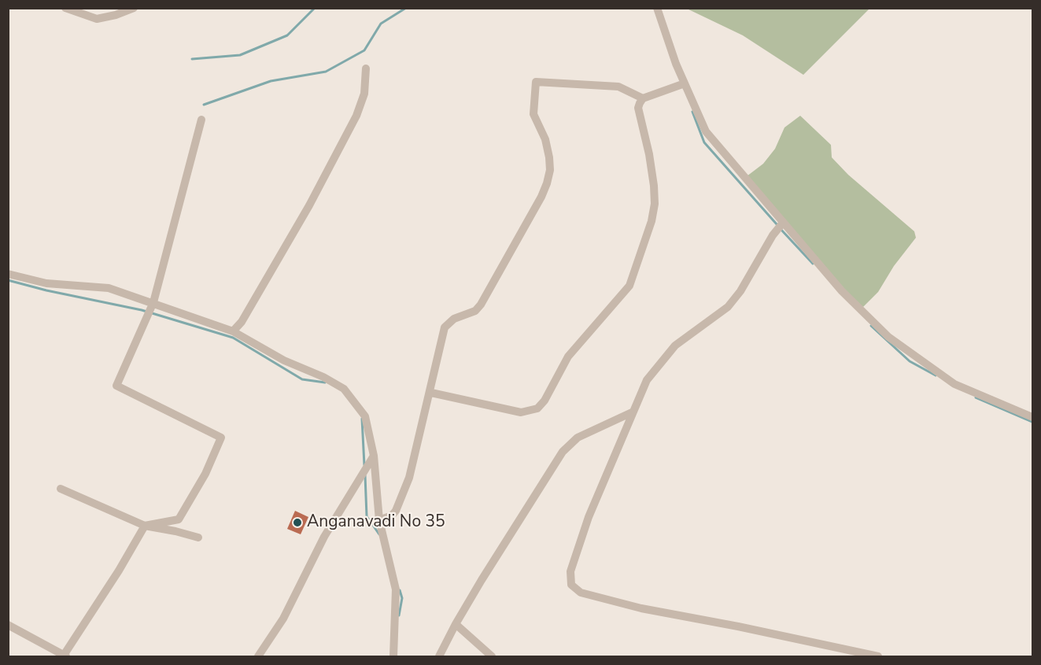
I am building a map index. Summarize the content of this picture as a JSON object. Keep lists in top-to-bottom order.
{
  "places": ["Anganavadi No 35"]
}
